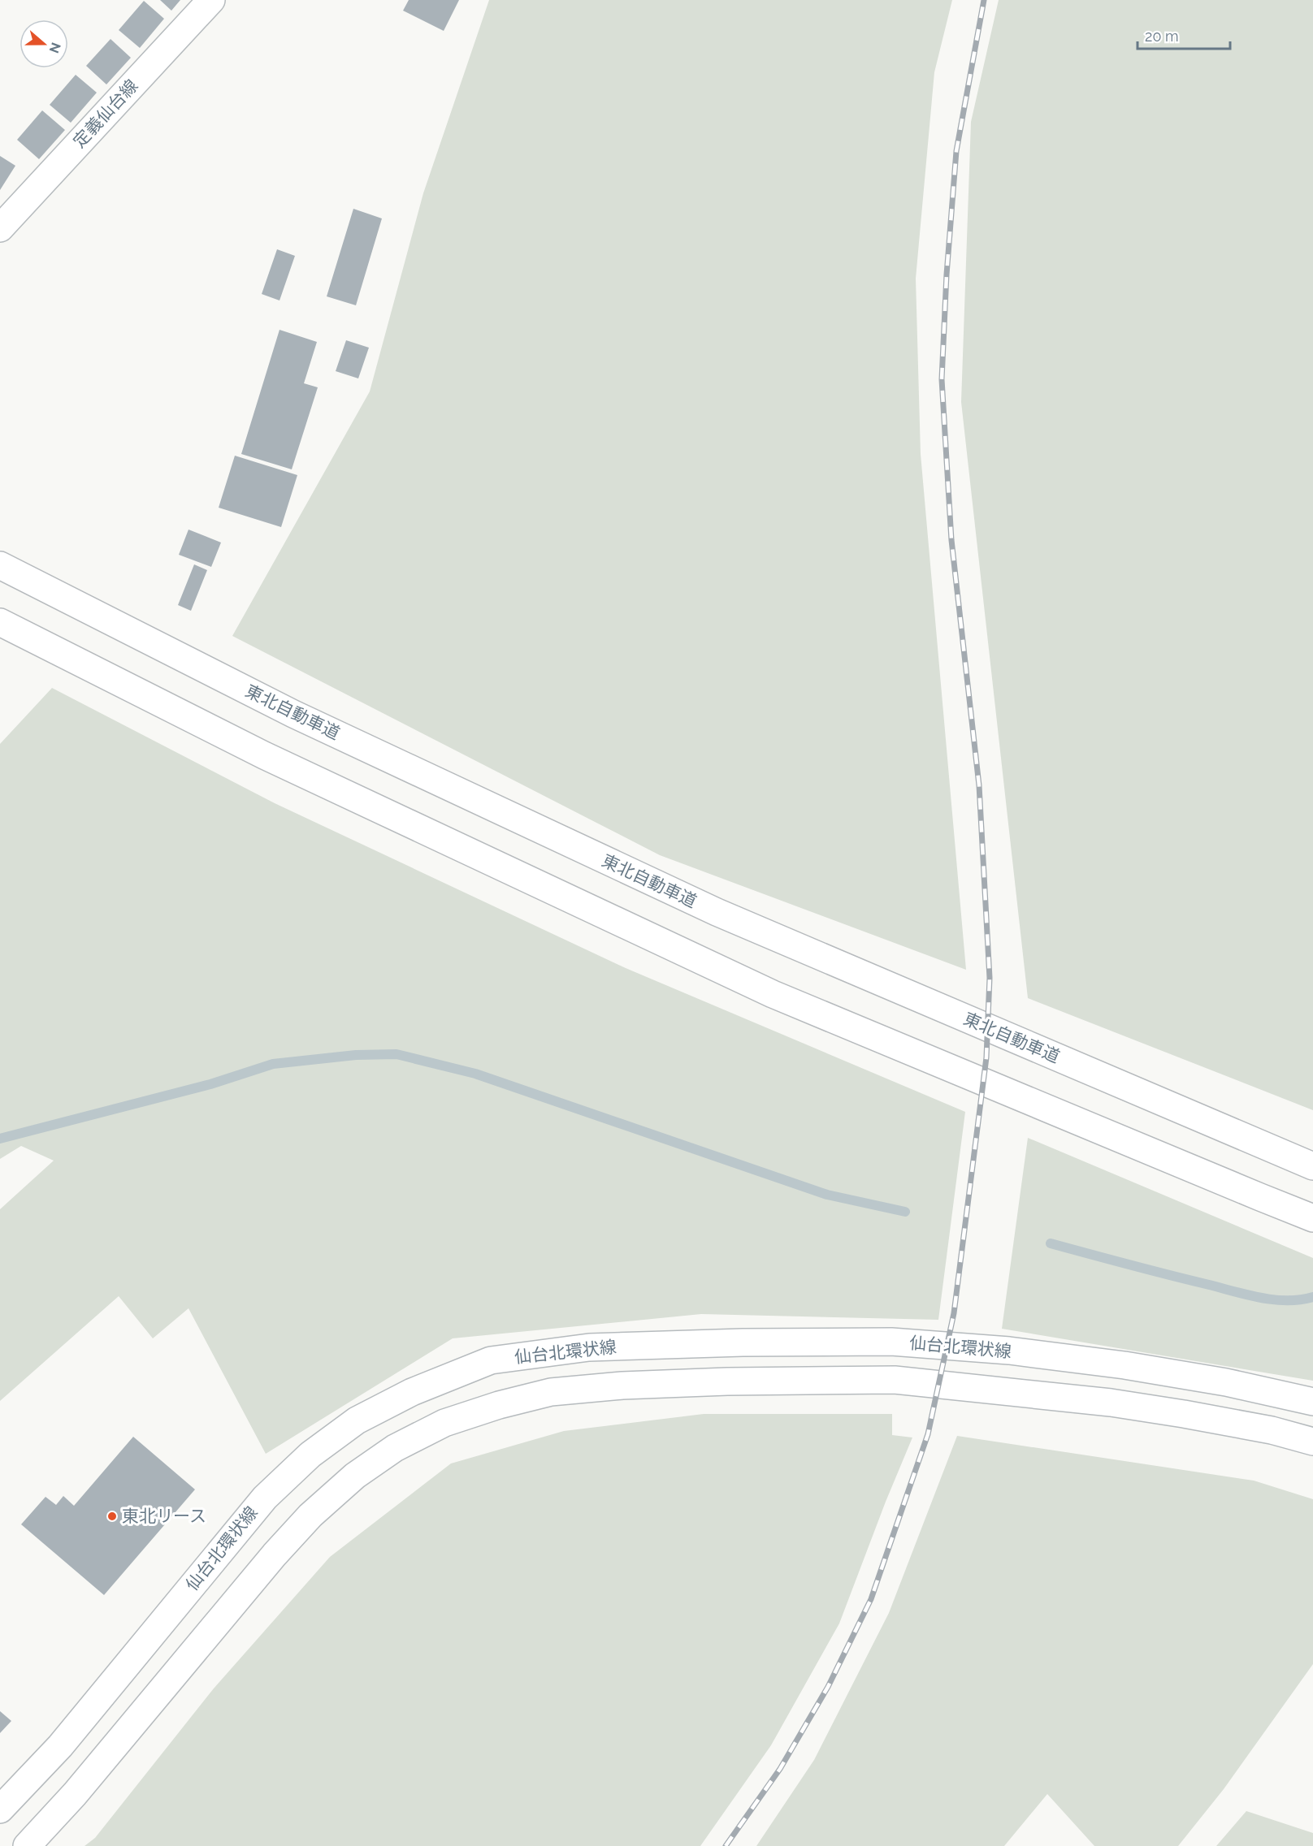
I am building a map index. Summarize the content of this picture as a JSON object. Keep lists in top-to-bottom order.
{
  "streets": {
    "main road": ["定義仙台線", "東北自動車道", "仙台北環状線"]
  },
  "places": ["東北リース"],
  "scale_bar": "20 m",
  "north": "right"
}
